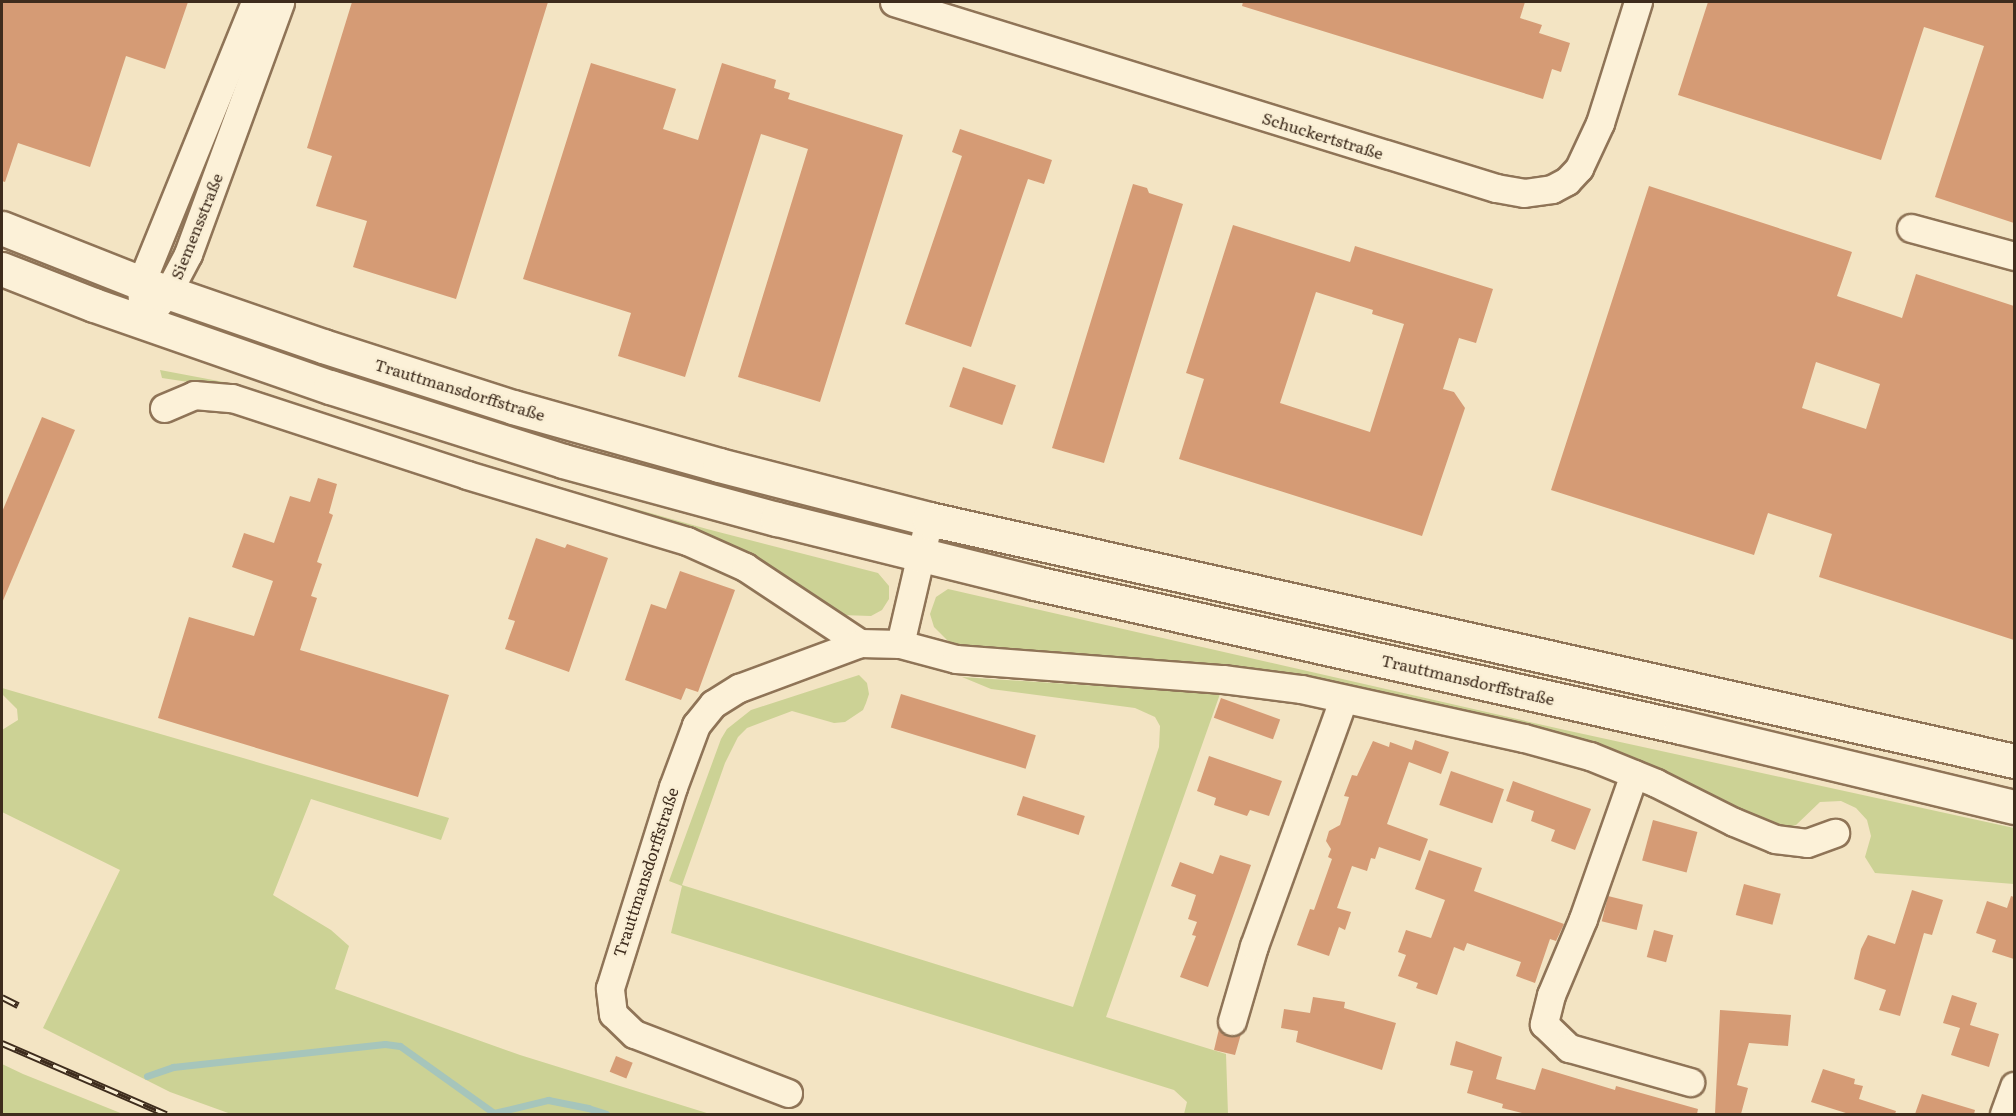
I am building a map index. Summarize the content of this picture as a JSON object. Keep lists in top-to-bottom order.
{
  "streets": {
    "main road": ["Trauttmansdorffstraße"],
    "street": ["Schuckertstraße", "Siemensstraße"]
  },
  "crossings": [
    ["Siemensstraße", "Trauttmansdorffstraße"]
  ]
}
